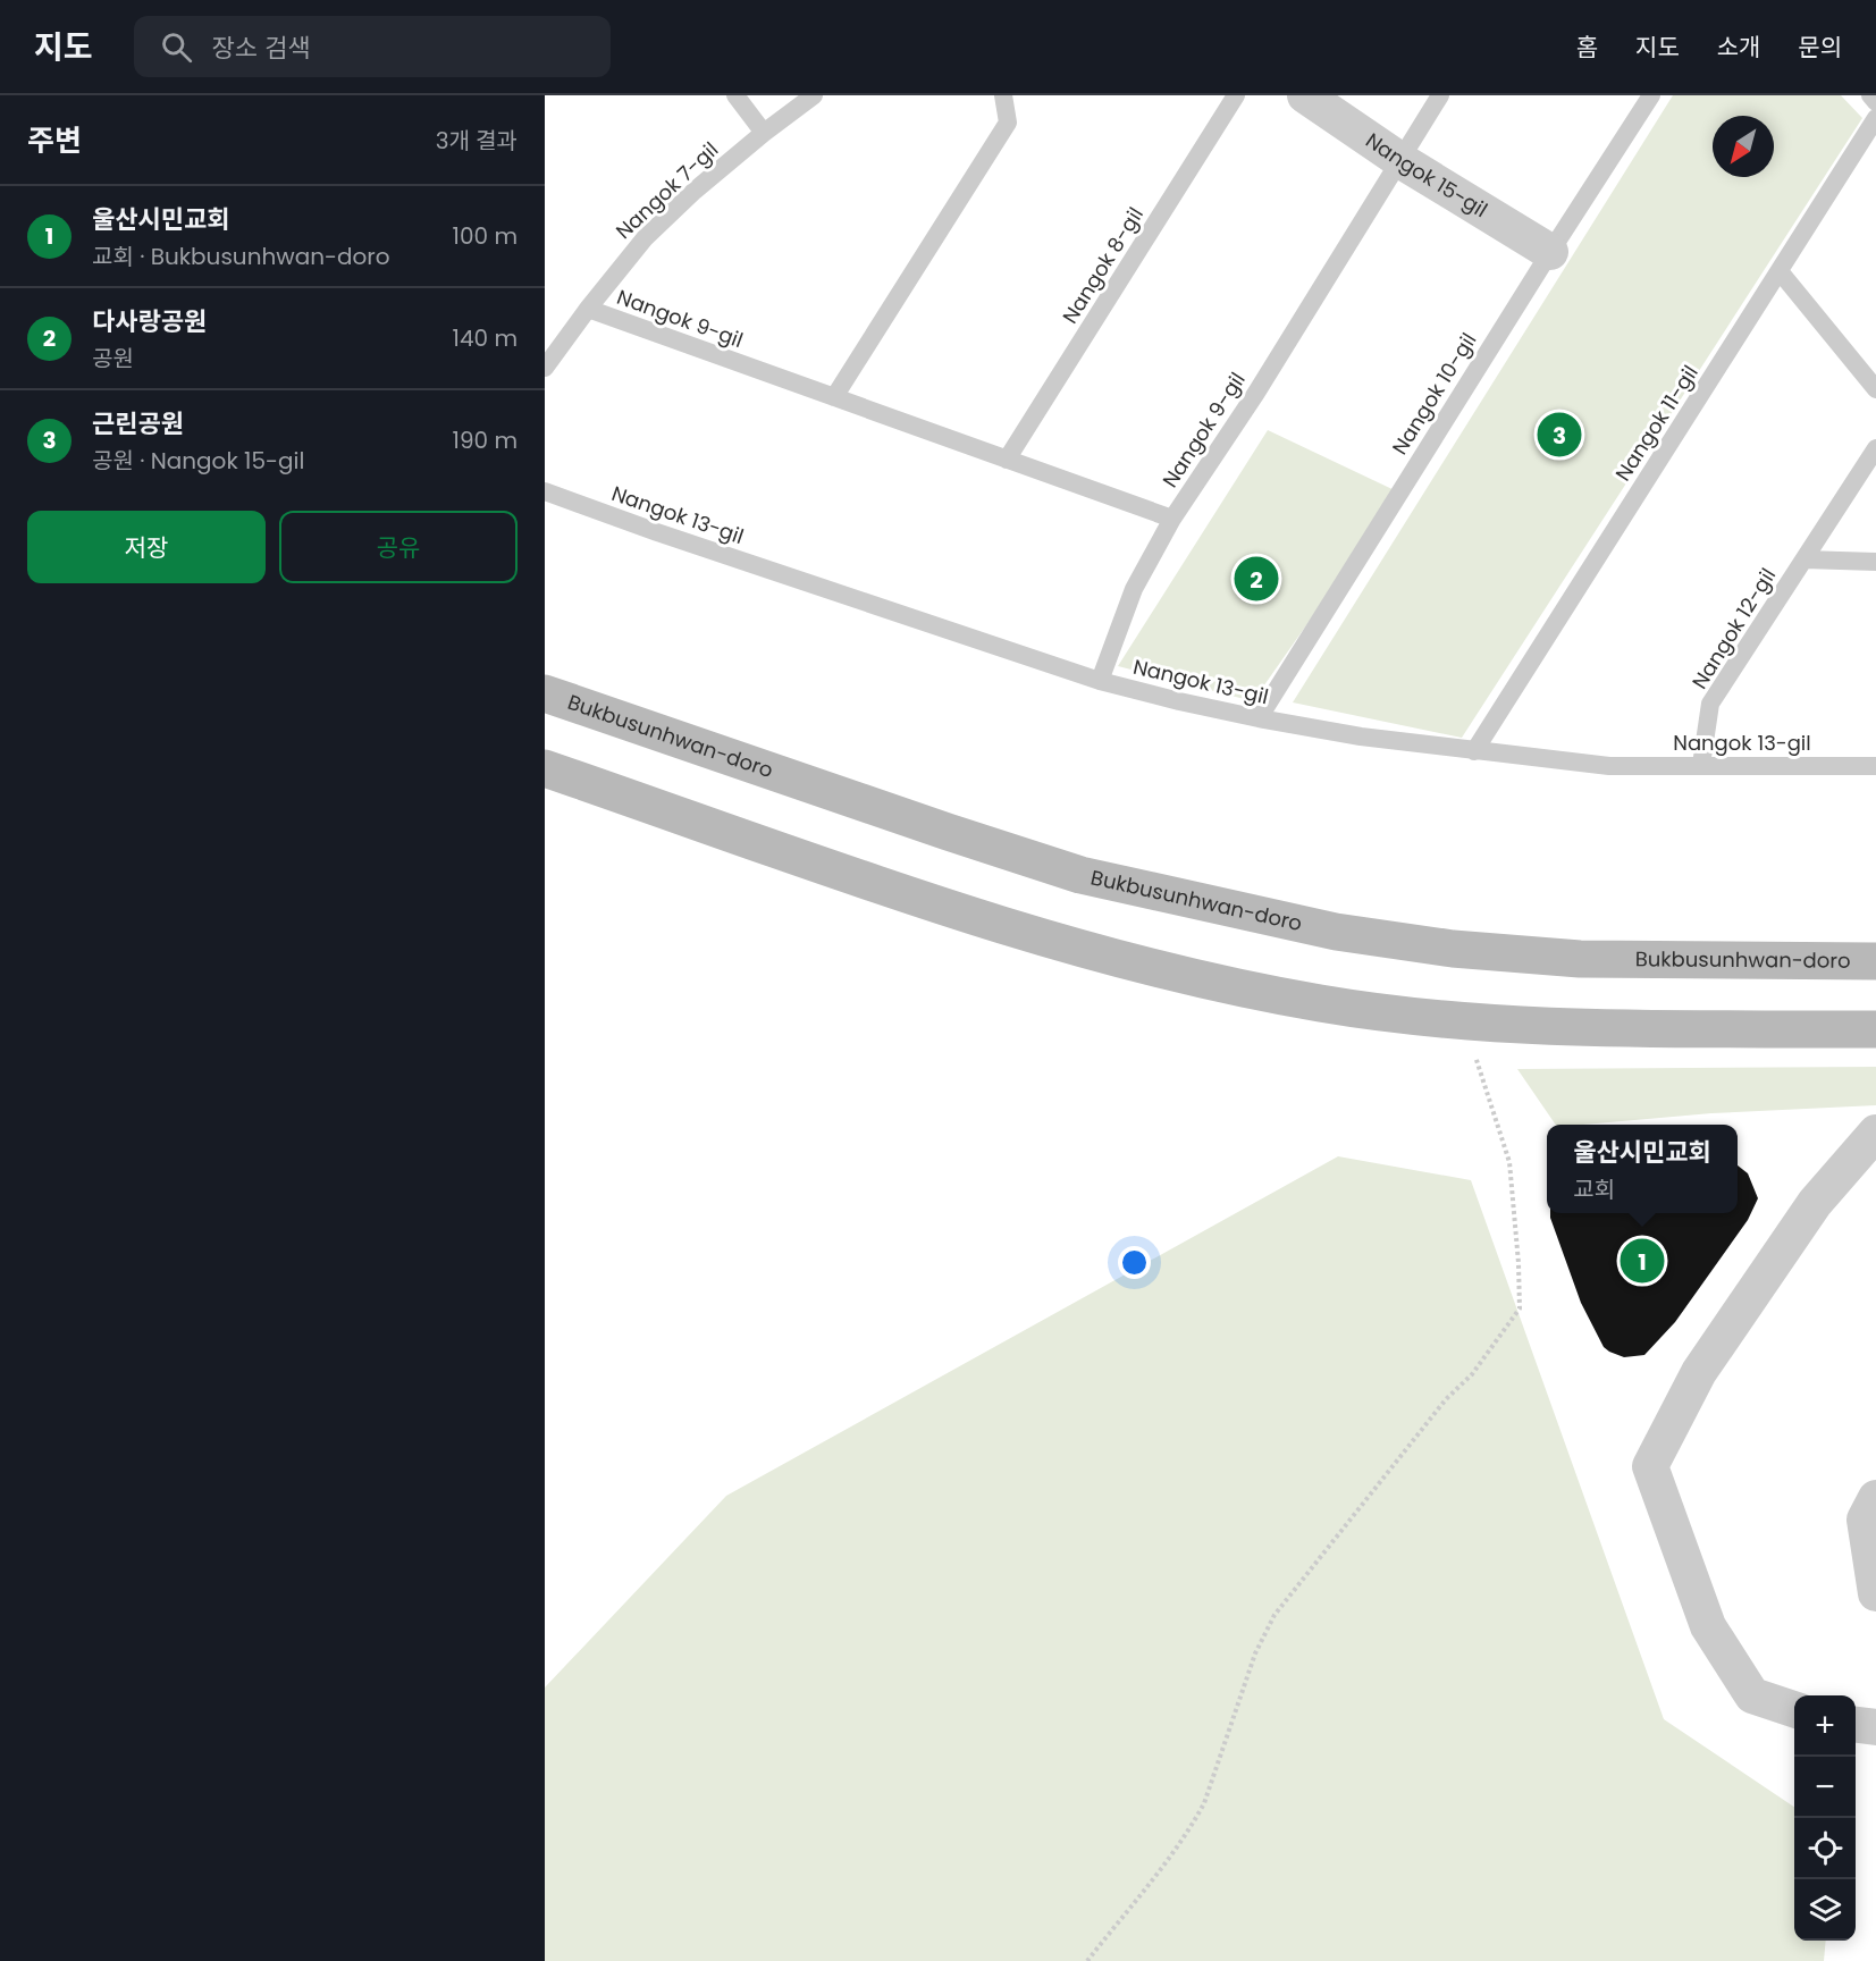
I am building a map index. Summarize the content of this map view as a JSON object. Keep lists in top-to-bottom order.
{
  "streets": {
    "main road": ["Bukbusunhwan-doro"],
    "street": ["Nangok 15-gil"],
    "lane": [
      "Nangok 7-gil",
      "Nangok 8-gil",
      "Nangok 9-gil",
      "Nangok 10-gil",
      "Nangok 11-gil",
      "Nangok 13-gil",
      "Nangok 12-gil"
    ]
  },
  "crossings": [
    ["Nangok 15-gil", "Nangok 9-gil"],
    ["Nangok 15-gil", "Nangok 10-gil"],
    ["Nangok 7-gil", "Nangok 9-gil"],
    ["Nangok 8-gil", "Nangok 9-gil"],
    ["Nangok 10-gil", "Nangok 13-gil"],
    ["Nangok 11-gil", "Nangok 13-gil"],
    ["Nangok 13-gil", "Nangok 12-gil"]
  ],
  "north": "bottom left",
  "page": {
    "header": "지도",
    "search": "장소 검색",
    "nav": [
      "홈",
      "지도",
      "소개",
      "문의"
    ],
    "heading": ["주변", "3개 결과"],
    "list": [
      {
        "mark": "1",
        "name": "울산시민교회",
        "note": "교회 · Bukbusunhwan-doro",
        "value": "100 m"
      },
      {
        "mark": "2",
        "name": "다사랑공원",
        "note": "공원",
        "value": "140 m"
      },
      {
        "mark": "3",
        "name": "근린공원",
        "note": "공원 · Nangok 15-gil",
        "value": "190 m"
      }
    ],
    "pins": ["3", "2", "1"],
    "buttons": ["저장", "공유"],
    "popup": ["울산시민교회", "교회"],
    "map_buttons": ["+", "−"]
  }
}
